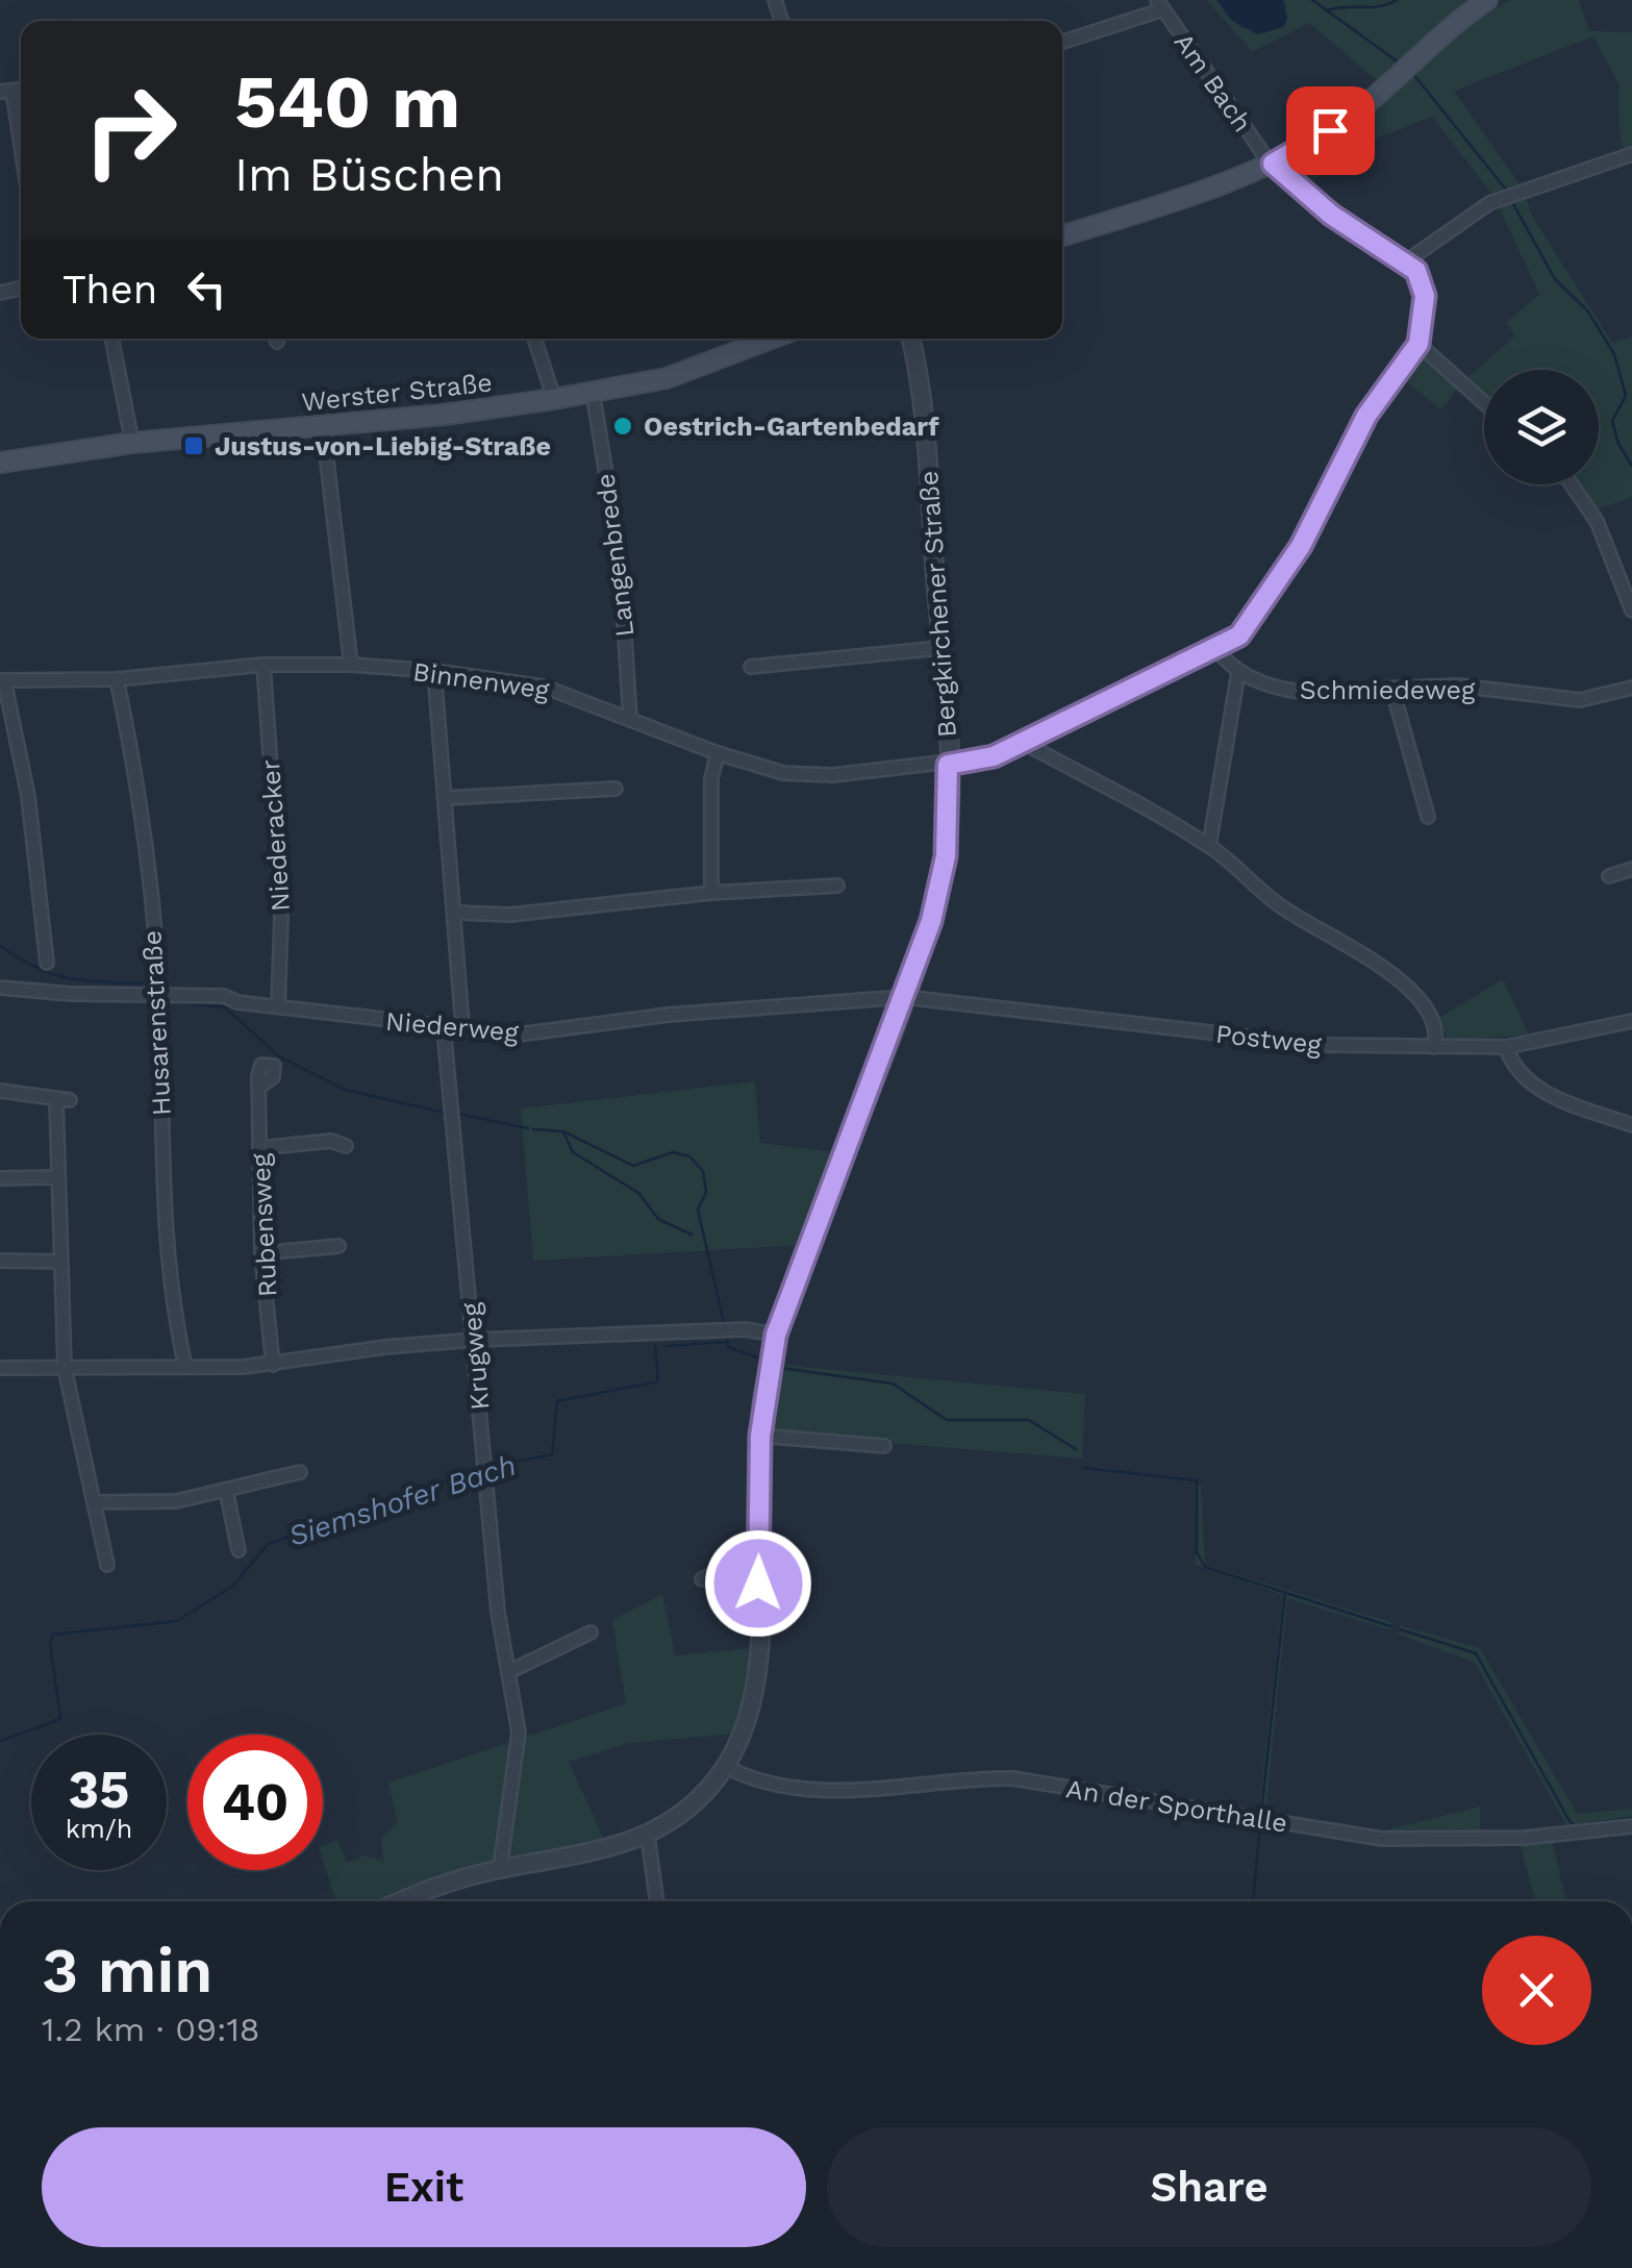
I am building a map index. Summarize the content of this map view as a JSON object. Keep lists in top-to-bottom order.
{
  "streets": {
    "main road": ["Werster Straße"],
    "street": [
      "Am Bach",
      "Langenbrede",
      "Bergkirchener Straße",
      "Binnenweg",
      "Schmiedeweg",
      "Niederacker",
      "Husarenstraße",
      "Niederweg",
      "Postweg",
      "Rubensweg",
      "Krugweg",
      "An der Sporthalle"
    ]
  },
  "crossings": [
    ["Werster Straße", "Langenbrede"],
    ["Langenbrede", "Binnenweg"],
    ["Bergkirchener Straße", "Binnenweg"],
    ["Bergkirchener Straße", "Niederweg"],
    ["Bergkirchener Straße", "Postweg"],
    ["Bergkirchener Straße", "Krugweg"],
    ["Bergkirchener Straße", "An der Sporthalle"],
    ["Binnenweg", "Schmiedeweg"],
    ["Binnenweg", "Niederacker"],
    ["Binnenweg", "Husarenstraße"],
    ["Niederacker", "Niederweg"],
    ["Husarenstraße", "Niederweg"],
    ["Niederweg", "Postweg"],
    ["Niederweg", "Krugweg"]
  ],
  "water": ["Siemshofer Bach"],
  "places": {
    "other": ["Oestrich-Gartenbedarf"],
    "transit": ["Justus-von-Liebig-Straße"]
  },
  "page": {
    "turn": ["540 m", "Im Büschen"],
    "then": "Then",
    "speed": "35 km/h",
    "limit": "40",
    "heading": ["3 min", "1.2 km · 09:18"],
    "buttons": ["Exit", "Share"]
  }
}
